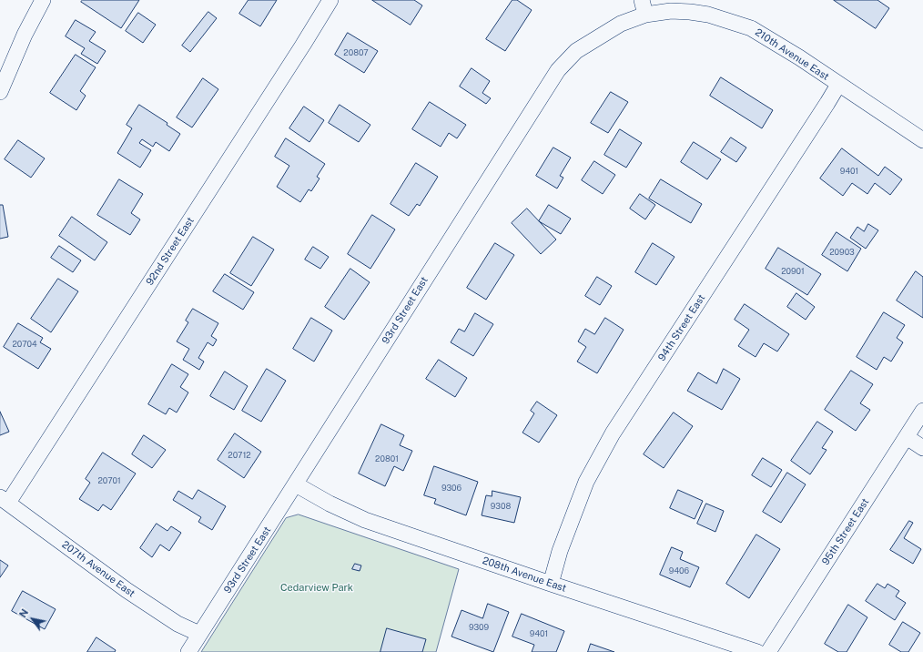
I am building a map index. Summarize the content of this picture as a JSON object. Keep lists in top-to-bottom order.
{
  "streets": {
    "street": [
      "210th Avenue East",
      "92nd Street East",
      "93rd Street East",
      "94th Street East",
      "95th Street East",
      "207th Avenue East",
      "208th Avenue East"
    ]
  },
  "crossings": [
    ["210th Avenue East", "93rd Street East"],
    ["210th Avenue East", "94th Street East"],
    ["92nd Street East", "207th Avenue East"],
    ["93rd Street East", "207th Avenue East"],
    ["93rd Street East", "208th Avenue East"],
    ["94th Street East", "208th Avenue East"]
  ],
  "parks": ["Cedarview Park"],
  "house_numbers": [
    "20807",
    "9401",
    "20903",
    "20901",
    "20704",
    "20712",
    "20801",
    "20701",
    "9306",
    "9308",
    "9406",
    "9309",
    "9401"
  ],
  "north": "top left"
}
